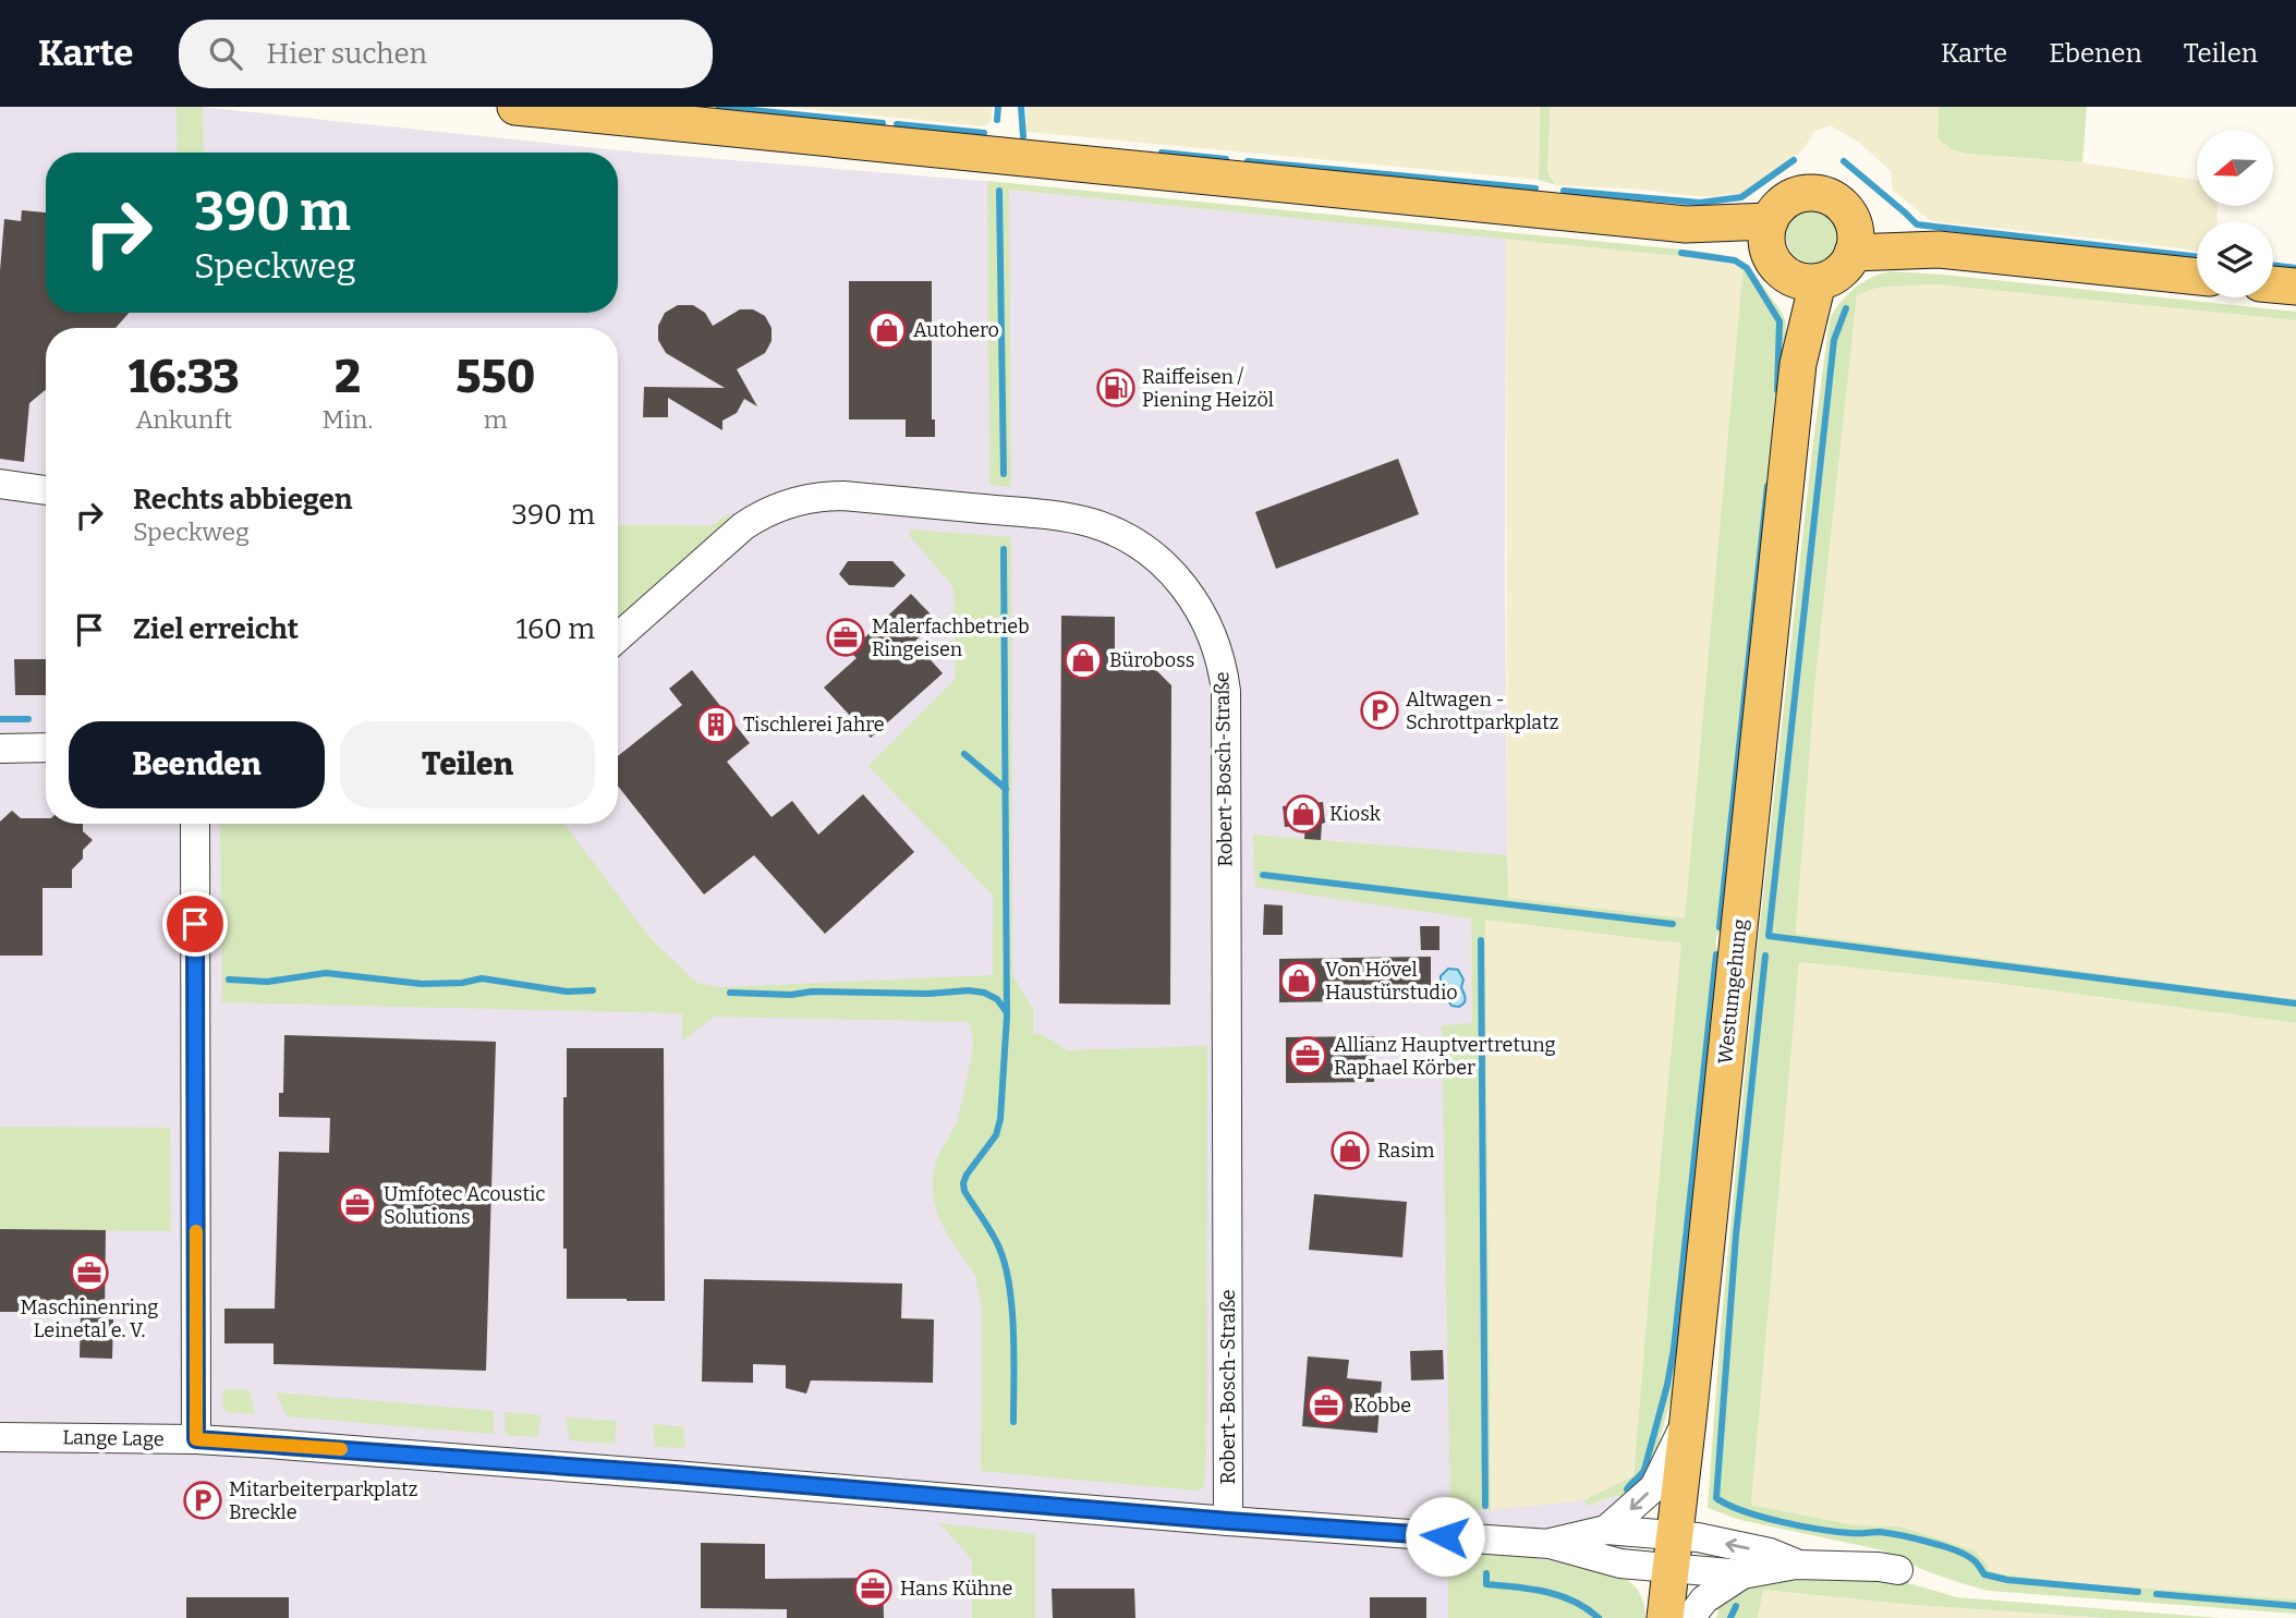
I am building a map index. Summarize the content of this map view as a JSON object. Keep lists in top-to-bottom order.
{
  "streets": {
    "main road": ["Westumgehung"],
    "street": ["Robert-Bosch-Straße", "Lange Lage"]
  },
  "crossings": [
    ["Robert-Bosch-Straße", "Lange Lage"],
    ["Westumgehung", "Lange Lage"]
  ],
  "places": {
    "shop": [
      "Autohero",
      "Büroboss",
      "Kiosk",
      "Von Hövel Haustürstudio",
      "Rasim"
    ],
    "fuel station": ["Raiffeisen / Piening Heizöl"],
    "office": [
      "Malerfachbetrieb Ringeisen",
      "Allianz Hauptvertretung Raphael Körber",
      "Umfotec Acoustic Solutions",
      "Maschinenring Leinetal e. V.",
      "Kobbe",
      "Hans Kühne"
    ],
    "parking": ["Altwagen - Schrottparkplatz", "Mitarbeiterparkplatz Breckle"],
    "building": ["Tischlerei Jahre"]
  },
  "north": "left",
  "page": {
    "header": "Karte",
    "search": "Hier suchen",
    "nav": ["Karte", "Ebenen", "Teilen"],
    "turn": ["390 m", "Speckweg"],
    "eta": [
      "16:33",
      "Ankunft",
      "2",
      "Min.",
      "550",
      "m"
    ],
    "list": [
      {
        "name": "Rechts abbiegen",
        "note": "Speckweg",
        "value": "390 m"
      },
      {
        "name": "Ziel erreicht",
        "value": "160 m"
      }
    ],
    "buttons": ["Beenden", "Teilen"]
  }
}
